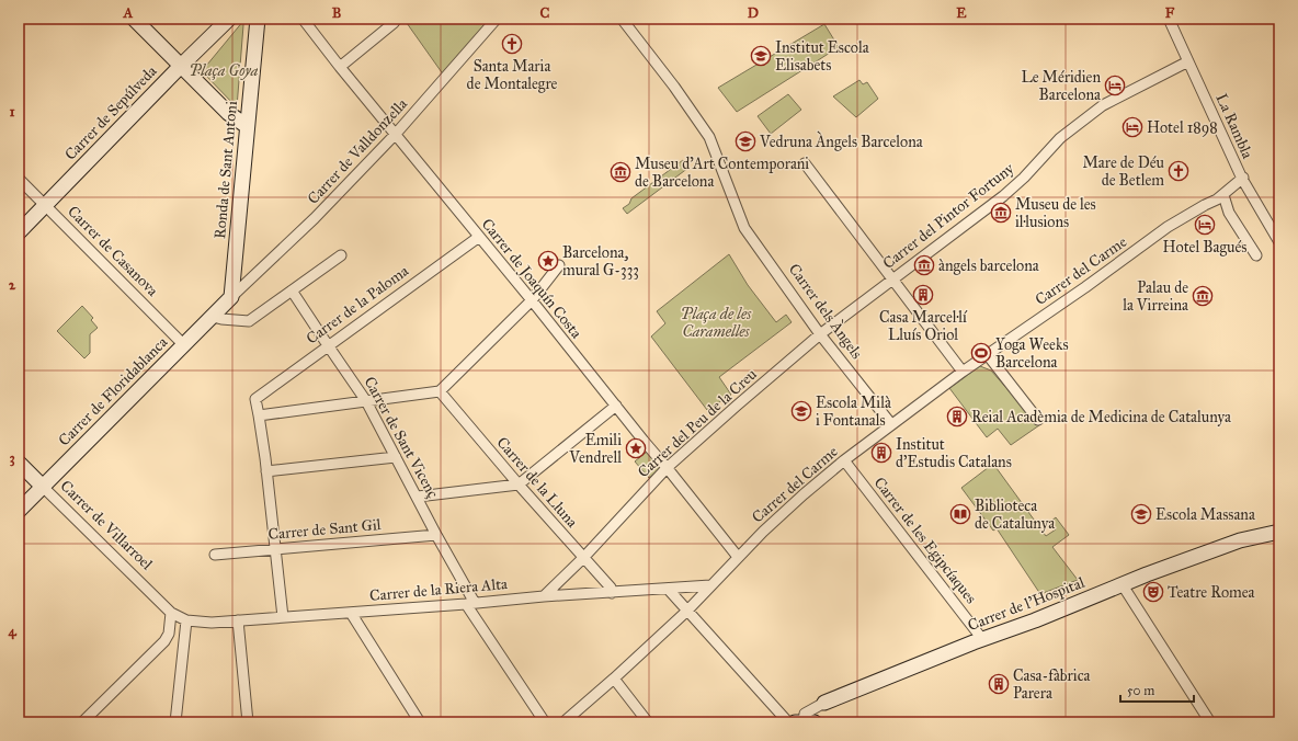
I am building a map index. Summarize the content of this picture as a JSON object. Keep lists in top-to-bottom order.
{
  "streets": {
    "street": [
      "Carrer de Sepúlveda",
      "La Rambla",
      "Carrer de Valldonzella",
      "Ronda de Sant Antoni",
      "Carrer del Pintor Fortuny",
      "Carrer de Casanova",
      "Carrer del Carme",
      "Carrer de Joaquín Costa",
      "Carrer de la Paloma",
      "Carrer dels Àngels",
      "Carrer de Floridablanca",
      "Carrer del Peu de la Creu",
      "Carrer de Sant Vicenç",
      "Carrer de la Lluna",
      "Carrer de Villarroel",
      "Carrer de Sant Gil",
      "Carrer de les Egipcíaques",
      "Carrer de la Riera Alta",
      "Carrer de l'Hospital"
    ]
  },
  "crossings": [
    ["Carrer de Sepúlveda", "Carrer de Casanova"],
    ["La Rambla", "Carrer del Pintor Fortuny"],
    ["La Rambla", "Carrer del Carme"],
    ["Carrer de Valldonzella", "Ronda de Sant Antoni"],
    ["Carrer de Valldonzella", "Carrer de Joaquín Costa"],
    ["Carrer de Valldonzella", "Carrer de Floridablanca"],
    ["Ronda de Sant Antoni", "Carrer de Floridablanca"],
    ["Carrer del Pintor Fortuny", "Carrer dels Àngels"],
    ["Carrer del Pintor Fortuny", "Carrer del Peu de la Creu"],
    ["Carrer de Casanova", "Carrer de Floridablanca"],
    ["Carrer del Carme", "Carrer de Joaquín Costa"],
    ["Carrer del Carme", "Carrer dels Àngels"],
    ["Carrer del Carme", "Carrer de les Egipcíaques"],
    ["Carrer del Carme", "Carrer de la Riera Alta"],
    ["Carrer de Joaquín Costa", "Carrer de la Paloma"],
    ["Carrer de Joaquín Costa", "Carrer del Peu de la Creu"],
    ["Carrer de la Paloma", "Carrer de Sant Vicenç"],
    ["Carrer dels Àngels", "Carrer del Peu de la Creu"],
    ["Carrer de Floridablanca", "Carrer de Villarroel"],
    ["Carrer del Peu de la Creu", "Carrer de la Lluna"],
    ["Carrer del Peu de la Creu", "Carrer de la Riera Alta"],
    ["Carrer de Sant Vicenç", "Carrer de Sant Gil"],
    ["Carrer de Sant Vicenç", "Carrer de la Riera Alta"],
    ["Carrer de la Lluna", "Carrer de la Riera Alta"],
    ["Carrer de Villarroel", "Carrer de la Riera Alta"],
    ["Carrer de les Egipcíaques", "Carrer de l'Hospital"]
  ],
  "parks": ["Plaça Goya", "Plaça de les Caramelles"],
  "places": {
    "church": ["Santa Maria de Montalegre", "Mare de Déu de Betlem"],
    "school or university": [
      "Institut Escola Elisabets",
      "Vedruna Àngels Barcelona",
      "Escola Milà i Fontanals",
      "Escola Massana"
    ],
    "hotel": ["Le Méridien Barcelona", "Hotel 1898", "Hotel Bagués"],
    "museum": [
      "Museu d'Art Contemporani de Barcelona",
      "Museu de les il·lusions",
      "àngels barcelona",
      "Palau de la Virreina"
    ],
    "place": ["Barcelona, mural G-333", "Emili Vendrell"],
    "building": [
      "Casa Marcel·lí Lluís Oriol",
      "Reial Acadèmia de Medicina de Catalunya",
      "Institut d'Estudis Catalans",
      "Casa-fàbrica Parera"
    ],
    "sports": ["Yoga Weeks Barcelona"],
    "library": ["Biblioteca de Catalunya"],
    "theatre": ["Teatre Romea"]
  },
  "scale_bar": "50 m",
  "grid": {
    "columns": [
      "A",
      "B",
      "C",
      "D",
      "E",
      "F"
    ],
    "rows": [
      "1",
      "2",
      "3",
      "4"
    ]
  }
}
